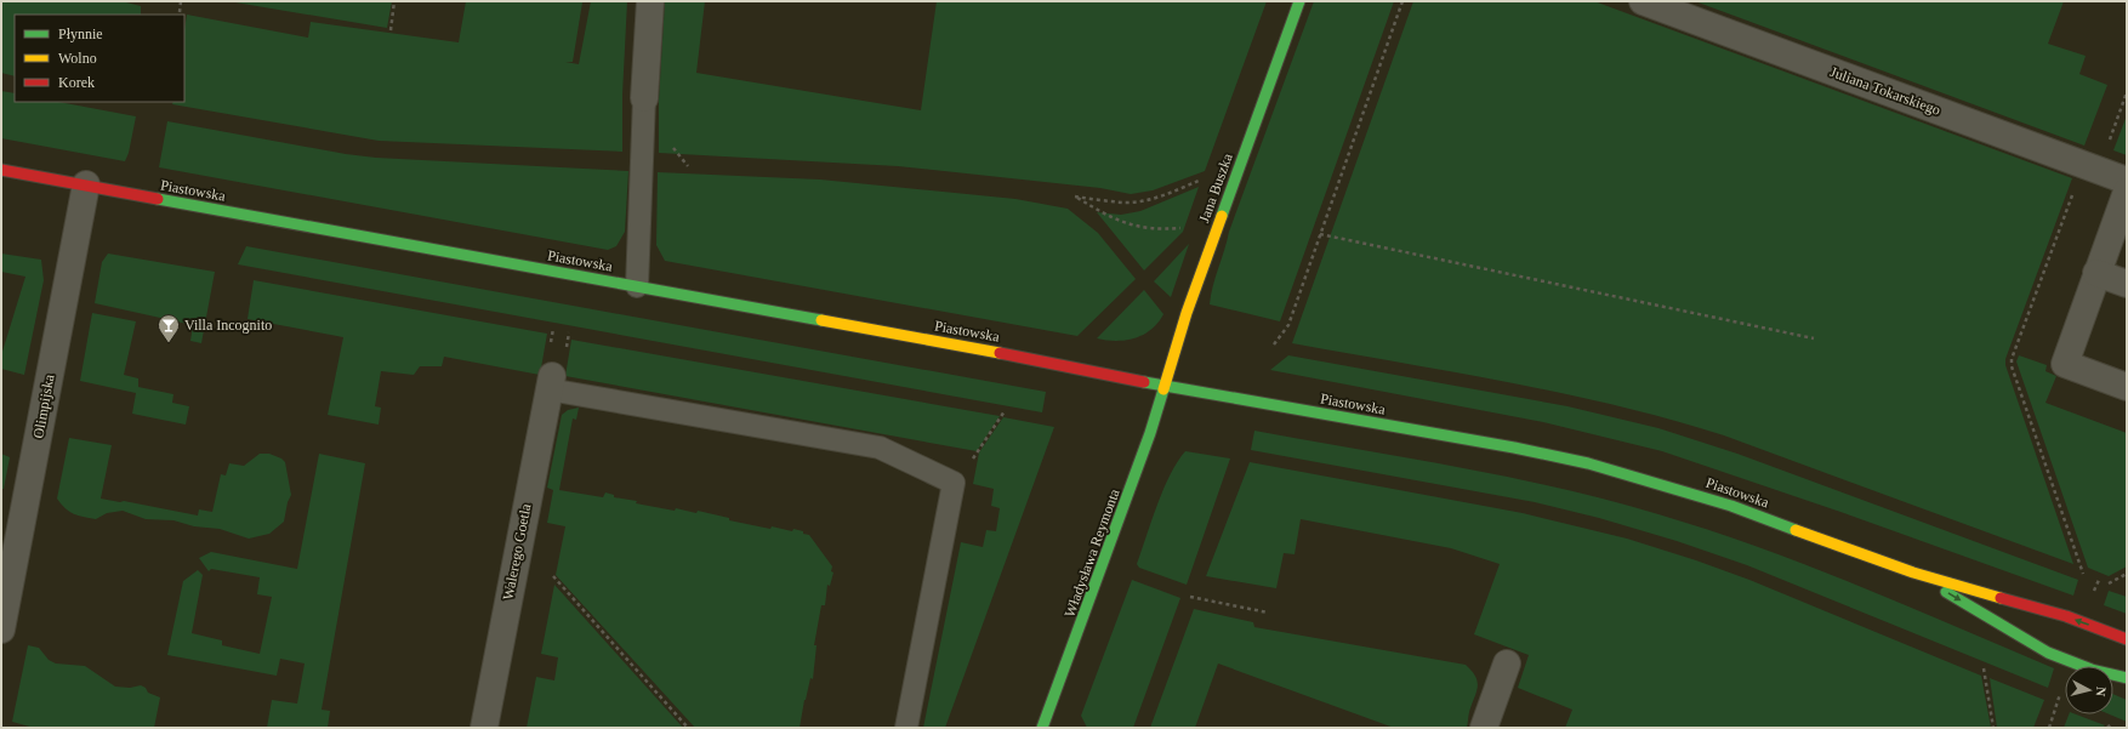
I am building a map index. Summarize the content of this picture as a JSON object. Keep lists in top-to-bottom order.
{
  "streets": {
    "street": [
      "Juliana Tokarskiego",
      "Jana Buszka",
      "Piastowska",
      "Olimpijska",
      "Walerego Goetla",
      "Władysława Reymonta"
    ]
  },
  "crossings": [
    ["Jana Buszka", "Piastowska"],
    ["Jana Buszka", "Władysława Reymonta"],
    ["Piastowska", "Olimpijska"],
    ["Piastowska", "Władysława Reymonta"]
  ],
  "places": {
    "bar": ["Villa Incognito"]
  },
  "legend": ["Płynnie", "Wolno", "Korek"],
  "north": "right"
}
